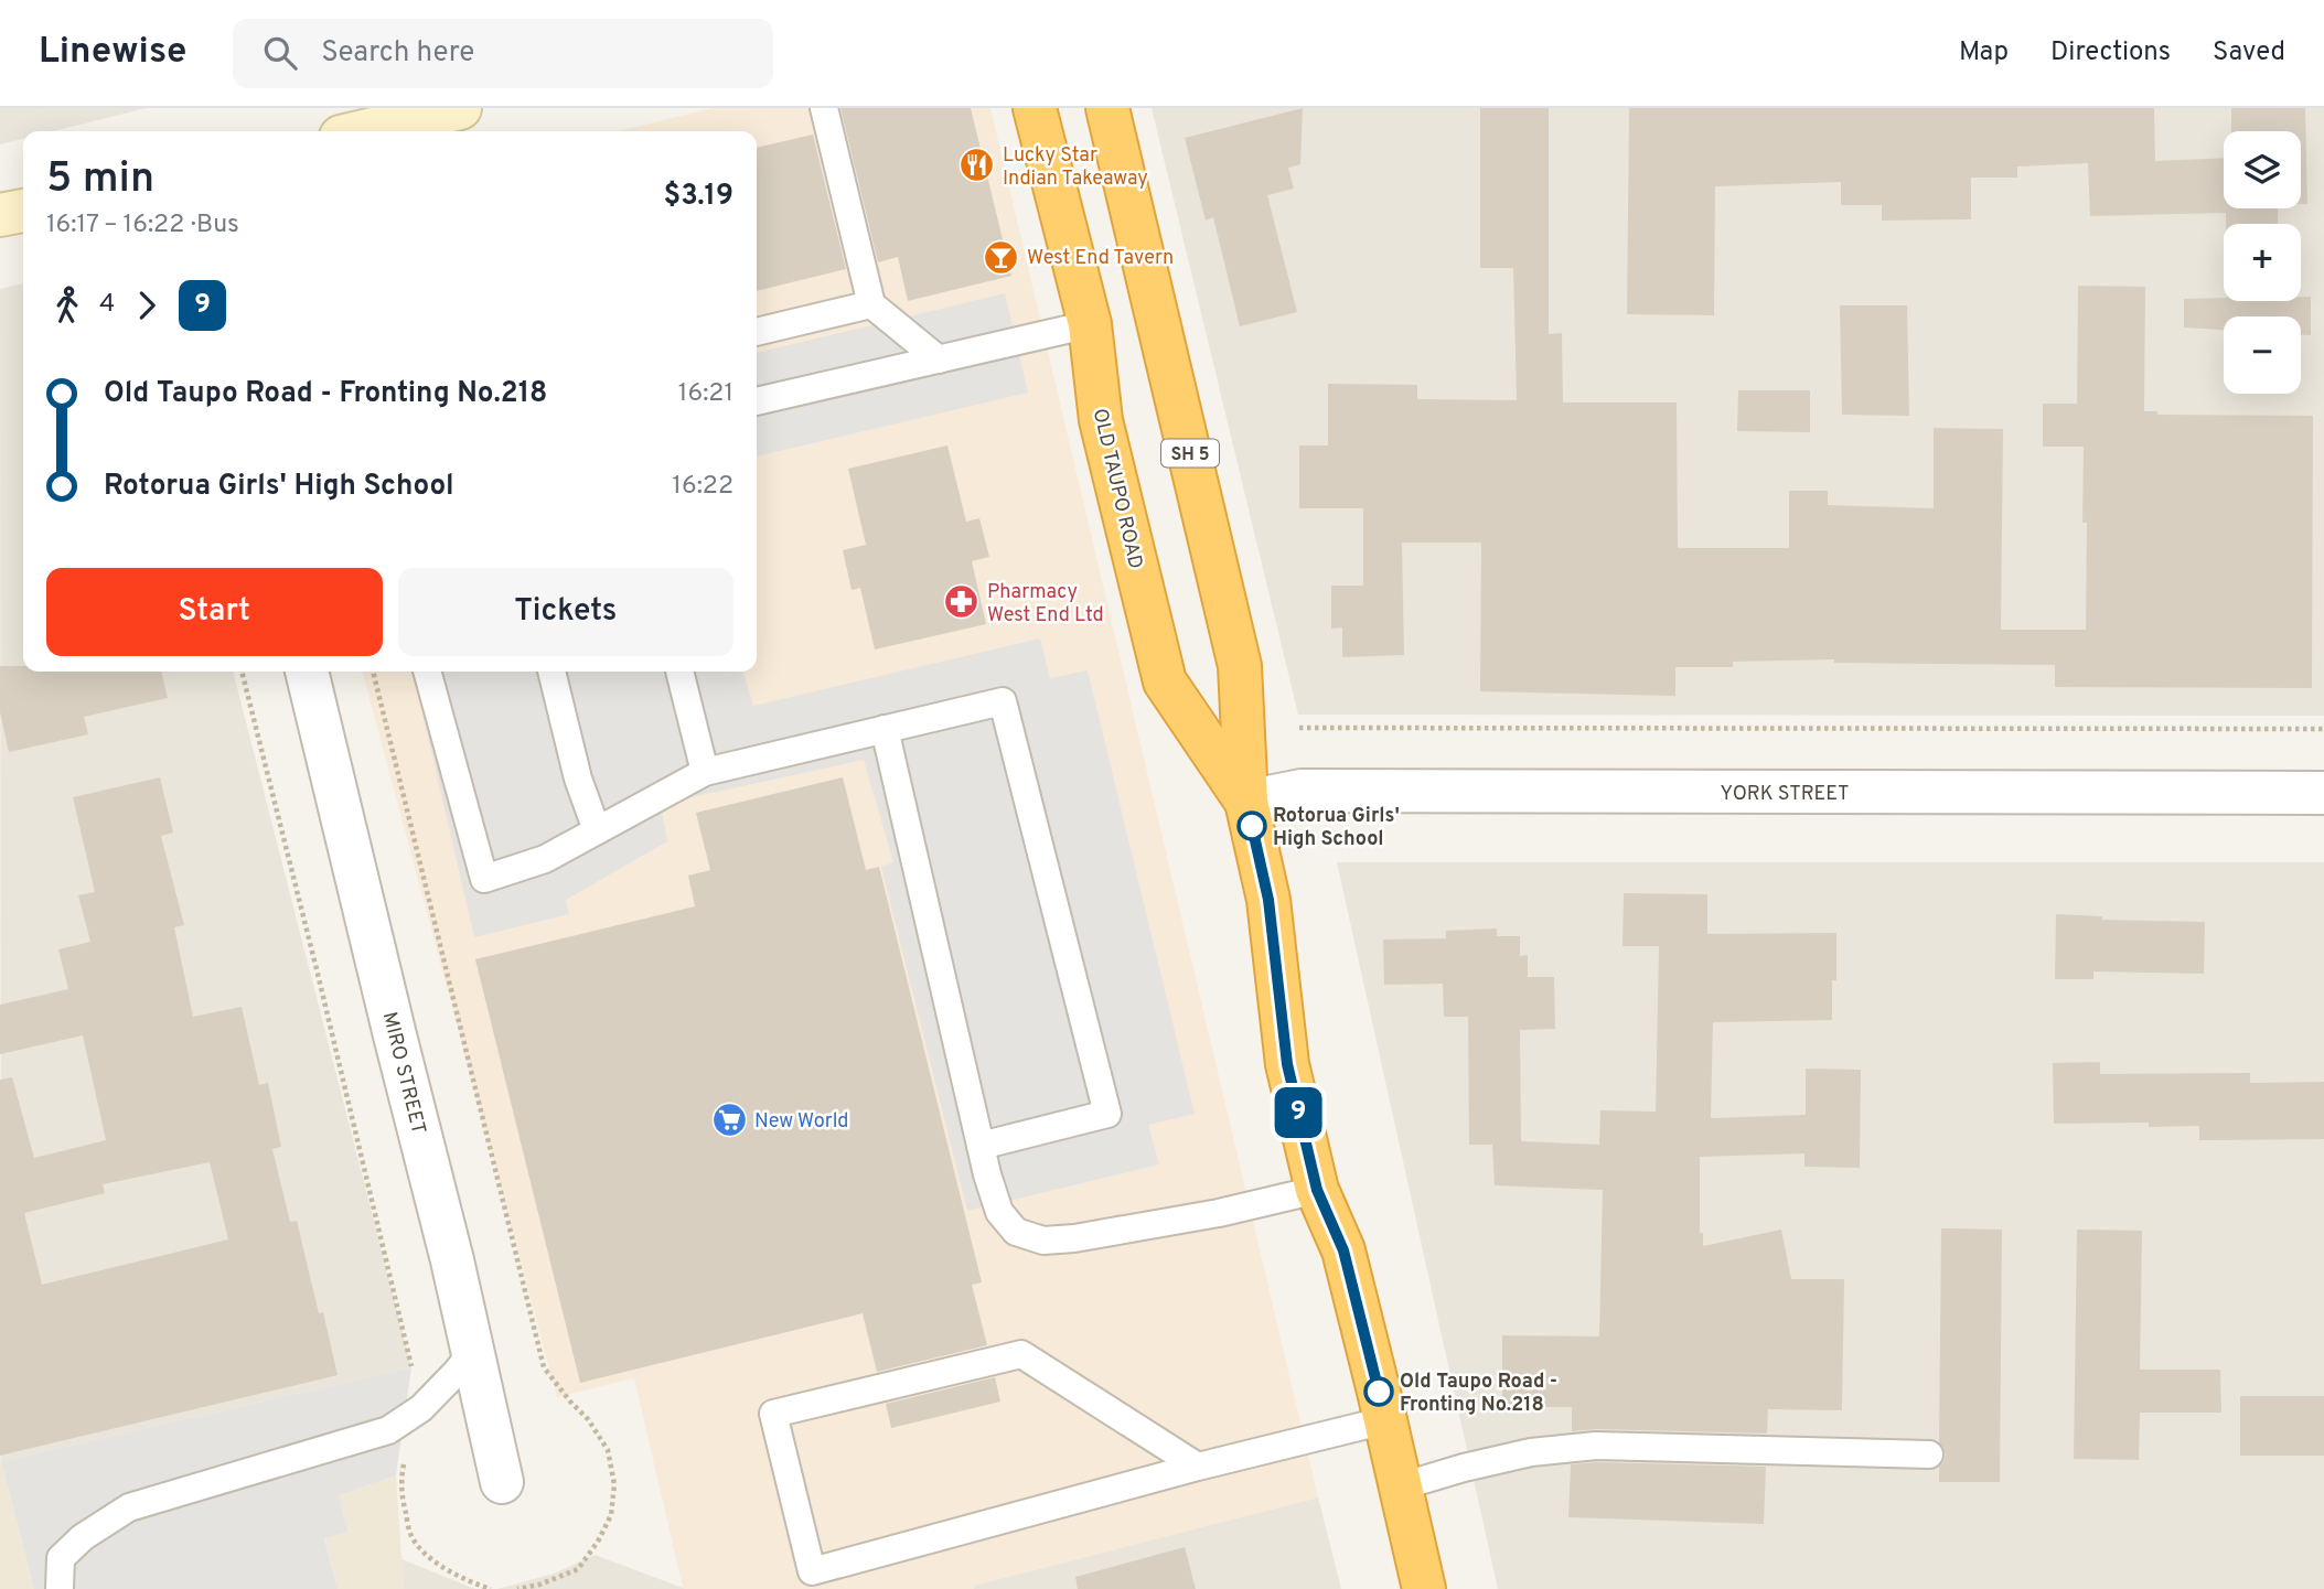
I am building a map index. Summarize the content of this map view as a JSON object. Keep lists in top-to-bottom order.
{
  "streets": {
    "highway": ["SH 5", "OLD TAUPO ROAD"],
    "street": ["YORK STREET", "MIRO STREET"]
  },
  "crossings": [
    ["OLD TAUPO ROAD", "YORK STREET"]
  ],
  "places": {
    "restaurant": ["Lucky Star Indian Takeaway"],
    "bar": ["West End Tavern"],
    "pharmacy": ["Pharmacy West End Ltd"],
    "other": ["Rotorua Girls' High School", "Old Taupo Road - Fronting No.218"],
    "supermarket": ["New World"]
  },
  "lines": ["bus line 9"],
  "page": {
    "header": "Linewise",
    "search": "Search here",
    "nav": ["Map", "Directions", "Saved"],
    "on_map": "9",
    "map_buttons": ["+", "−"],
    "heading": ["5 min", "16:17 – 16:22 · Bus", "$3.19"],
    "legs": ["4", "9"],
    "list": [
      {
        "name": "Old Taupo Road - Fronting No.218",
        "value": "16:21"
      },
      {
        "name": "Rotorua Girls' High School",
        "value": "16:22"
      }
    ],
    "buttons": ["Start", "Tickets"]
  }
}
